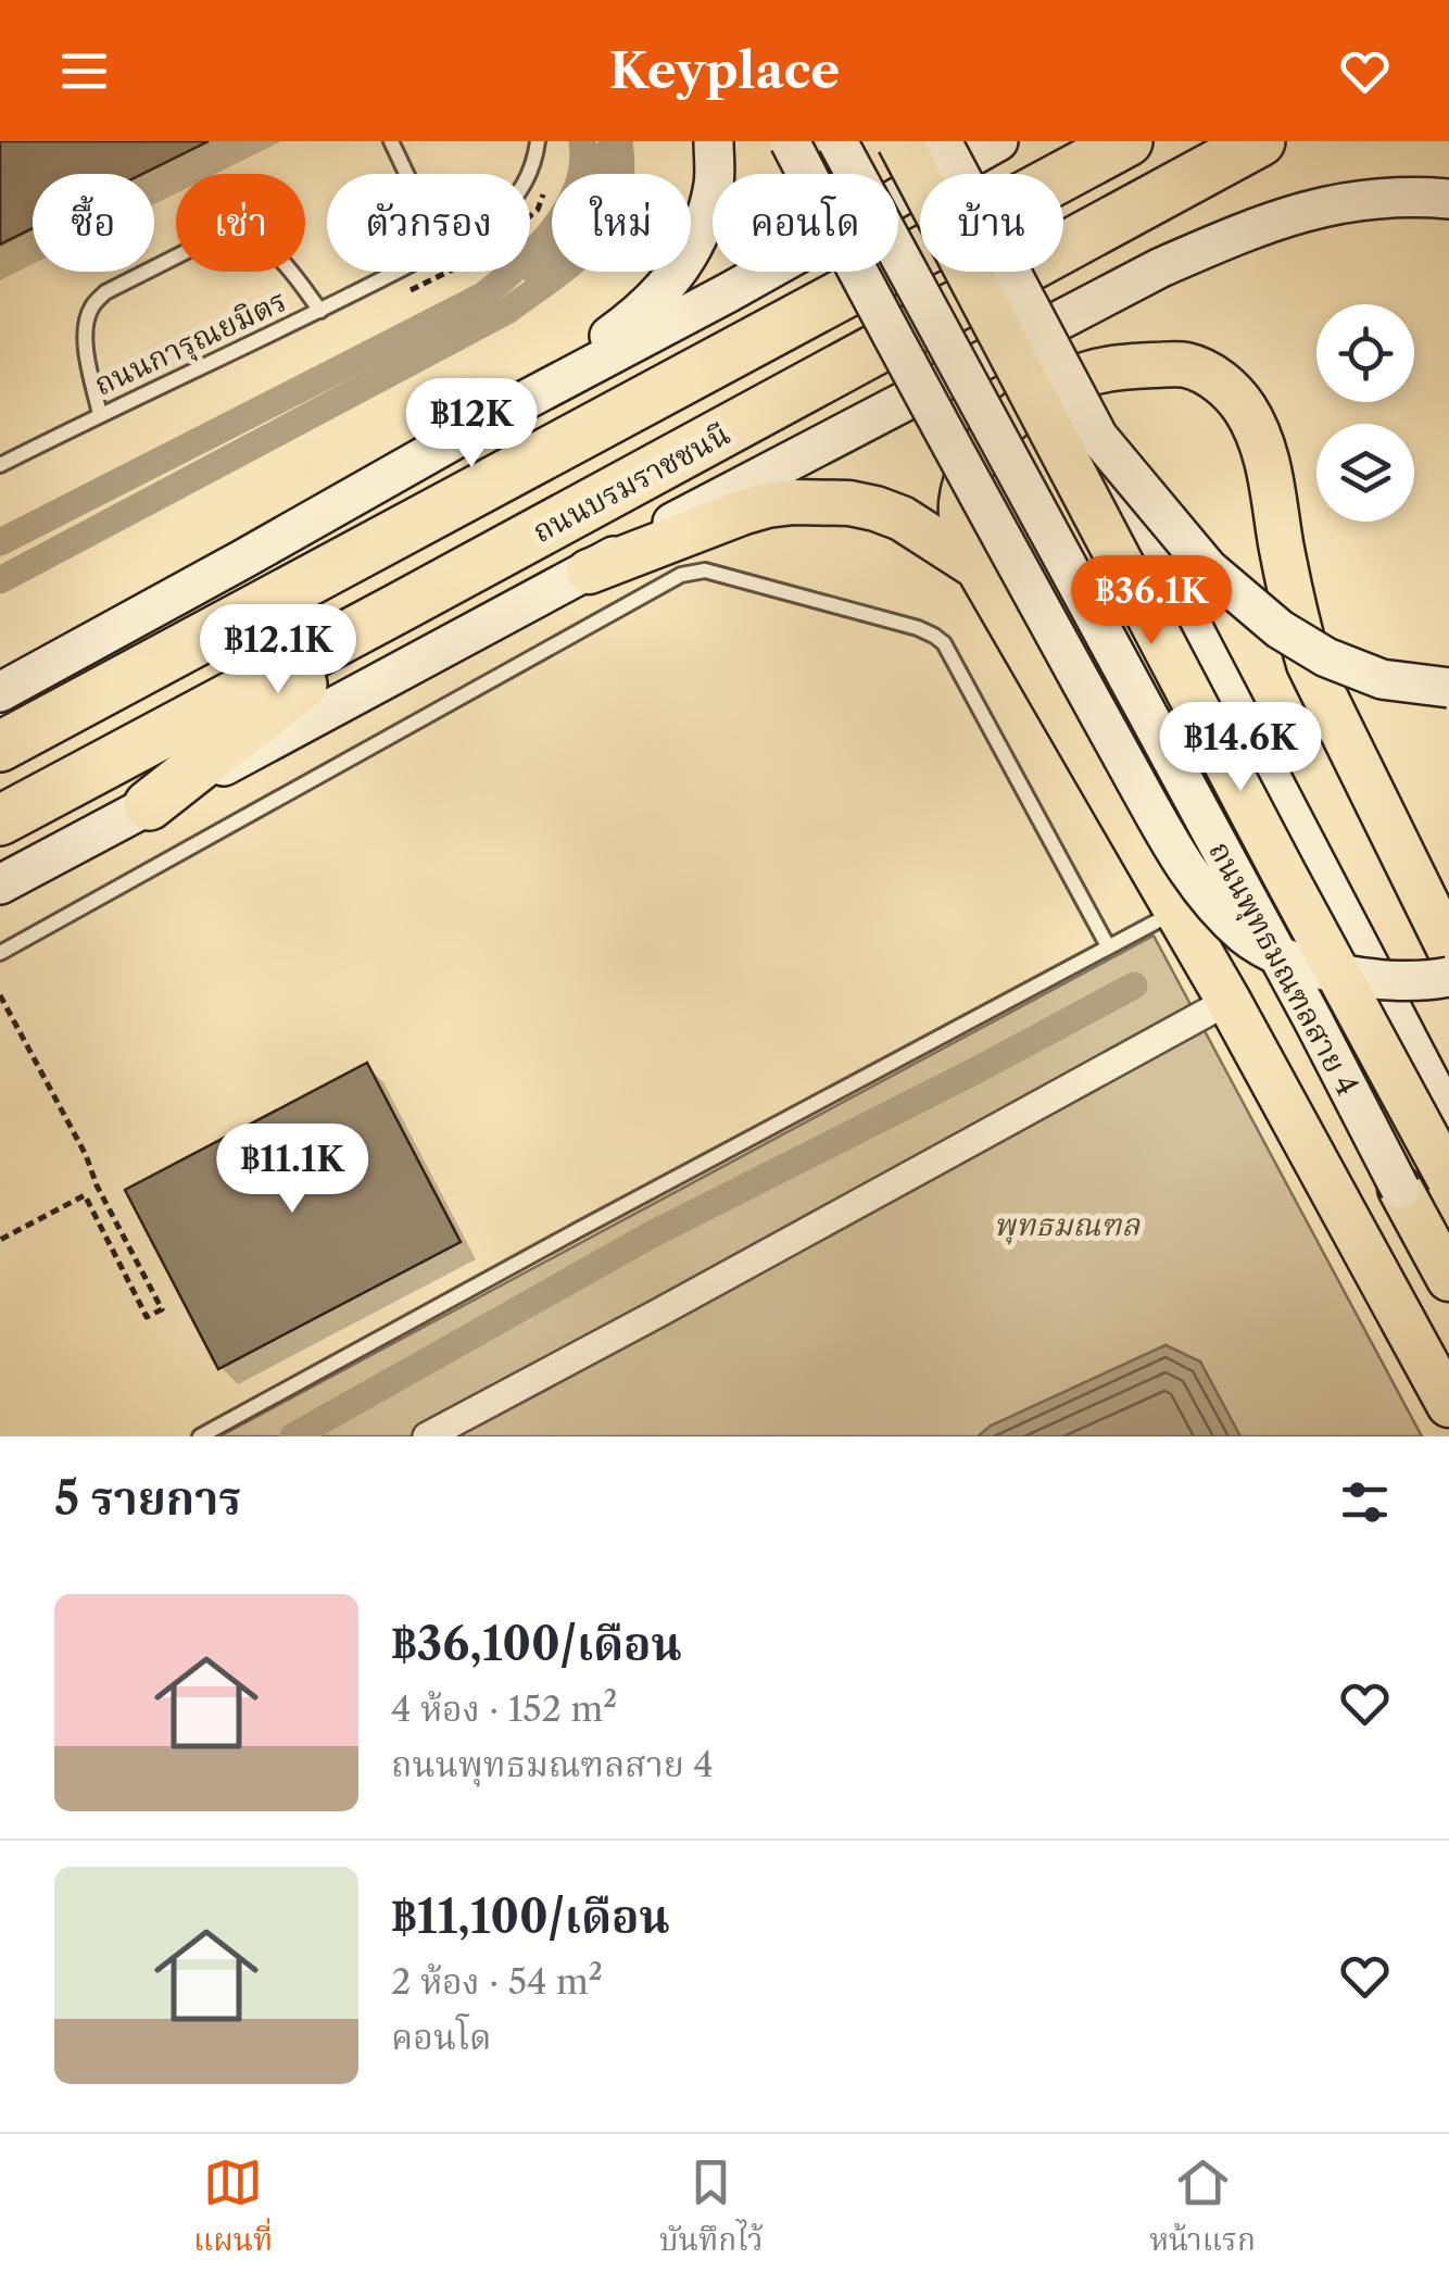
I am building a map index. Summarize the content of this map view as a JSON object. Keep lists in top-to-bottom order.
{
  "streets": {
    "highway": ["ถนนบรมราชชนนี"],
    "main road": ["ถนนพุทธมณฑลสาย 4"],
    "lane": ["ถนนการุณยมิตร"]
  },
  "parks": ["พุทธมณฑล"],
  "page": {
    "header": "Keyplace",
    "chip": [
      "ซื้อ",
      "เช่า",
      "ตัวกรอง",
      "ใหม่",
      "คอนโด",
      "บ้าน"
    ],
    "price": [
      "฿12K",
      "฿36.1K",
      "฿12.1K",
      "฿14.6K",
      "฿11.1K"
    ],
    "heading": "5 รายการ",
    "list": [
      {
        "name": "฿36,100/เดือน",
        "note": "4 ห้อง · 152 m² · ถนนพุทธมณฑลสาย 4"
      },
      {
        "name": "฿11,100/เดือน",
        "note": "2 ห้อง · 54 m² · คอนโด"
      }
    ],
    "tabs": ["แผนที่", "บันทึกไว้", "หน้าแรก"]
  }
}
